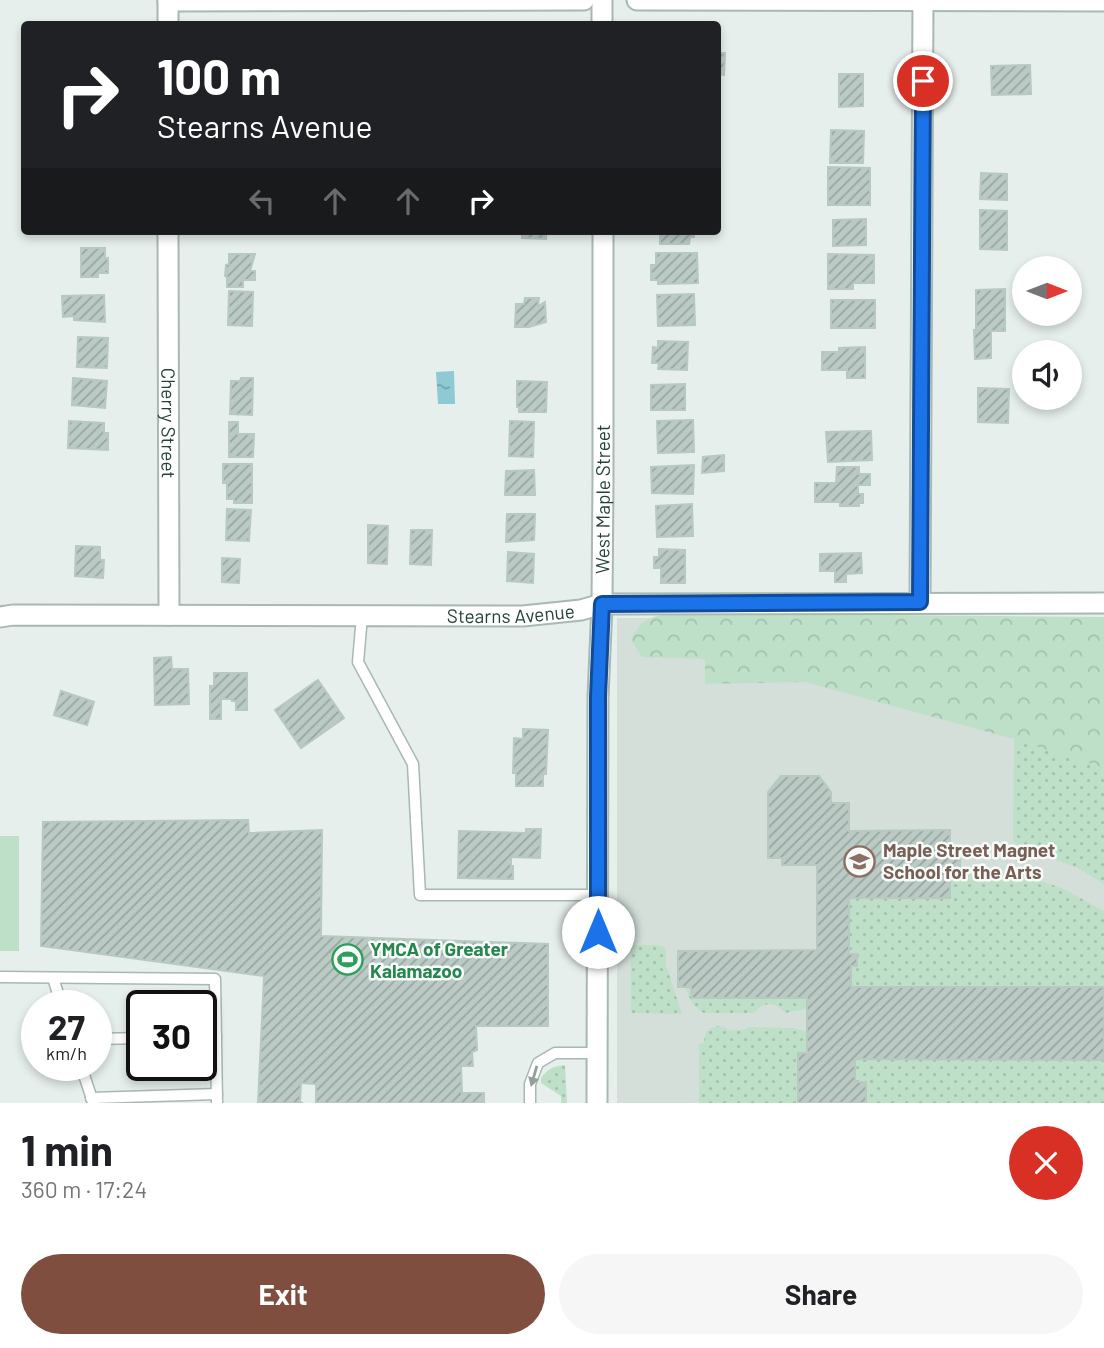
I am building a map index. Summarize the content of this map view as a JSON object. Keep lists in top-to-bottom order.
{
  "streets": {
    "street": ["Cherry Street", "West Maple Street", "Stearns Avenue"]
  },
  "crossings": [
    ["Cherry Street", "Stearns Avenue"],
    ["West Maple Street", "Stearns Avenue"]
  ],
  "places": {
    "school or university": ["Maple Street Magnet School for the Arts"],
    "sports": ["YMCA of Greater Kalamazoo"]
  },
  "north": "right",
  "page": {
    "turn": ["100 m", "Stearns Avenue"],
    "speed": "27 km/h",
    "limit": "30",
    "heading": ["1 min", "360 m · 17:24"],
    "buttons": ["Exit", "Share"]
  }
}
